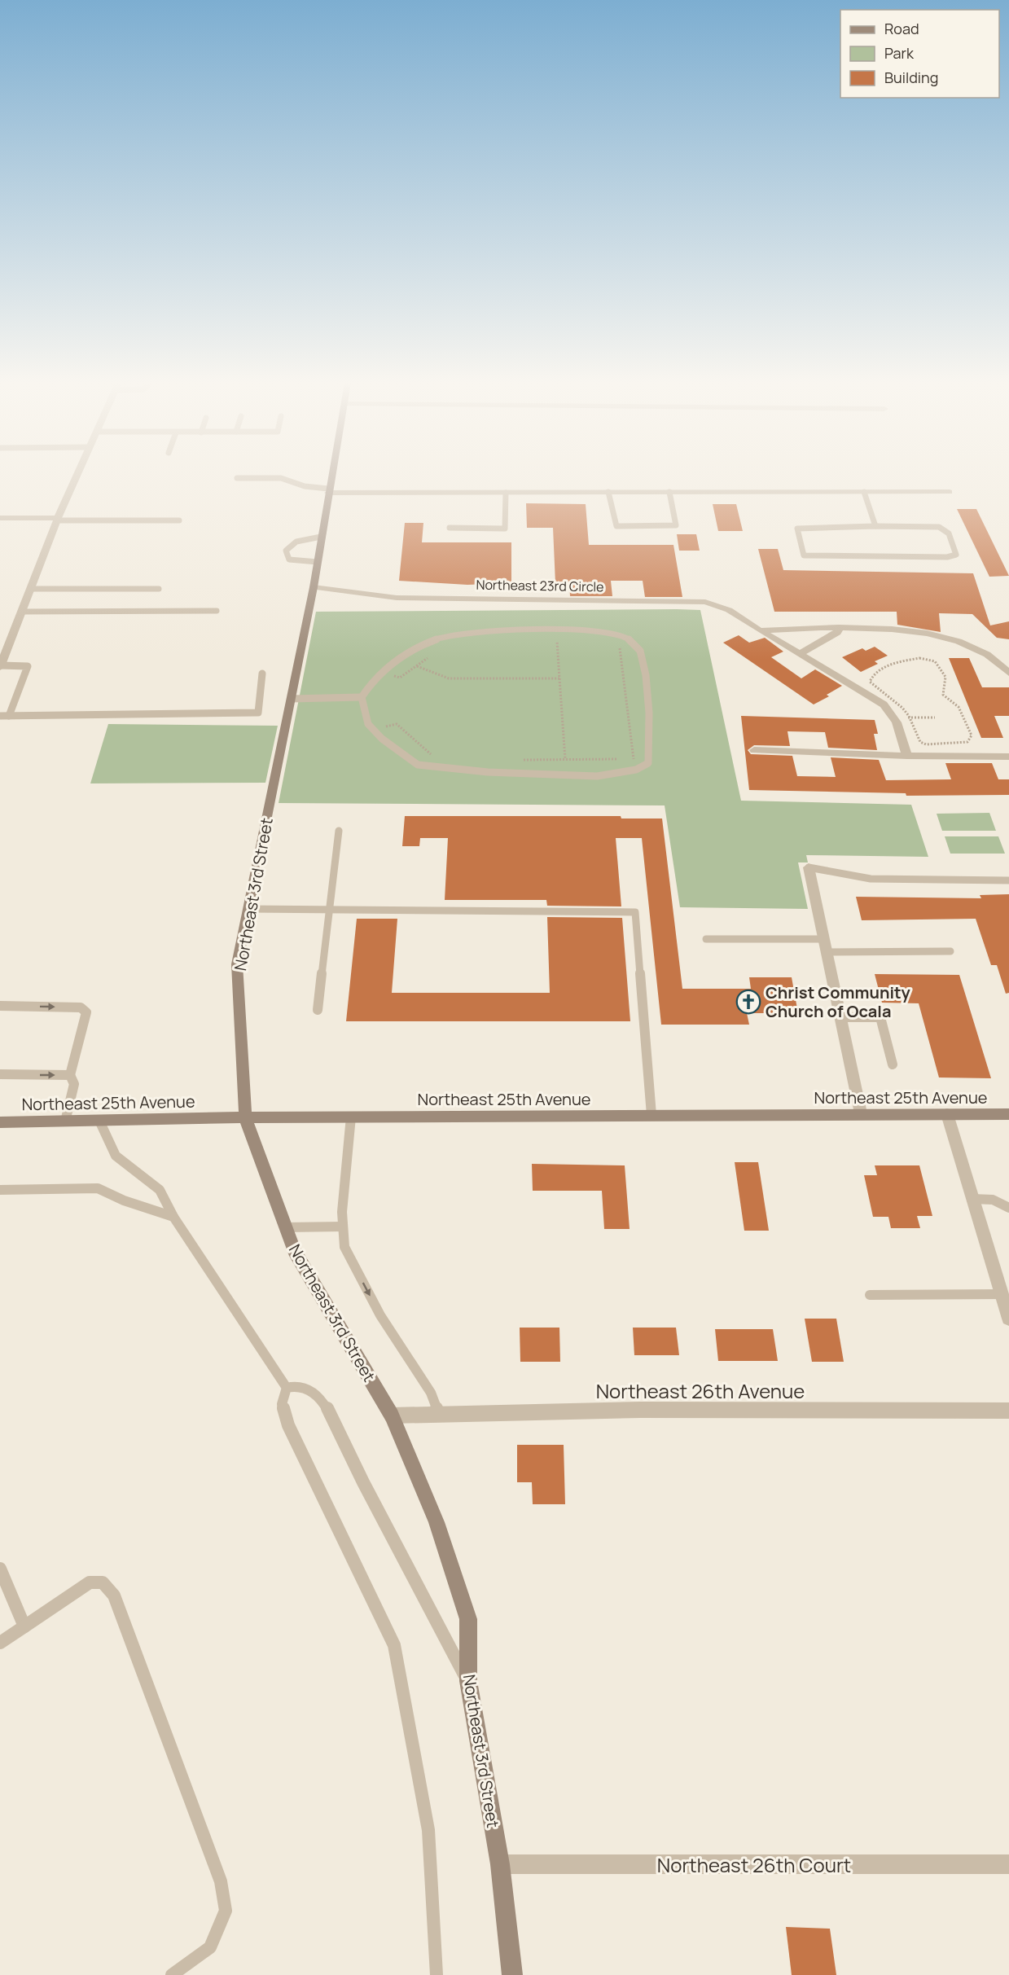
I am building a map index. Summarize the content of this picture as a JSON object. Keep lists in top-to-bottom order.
{
  "streets": {
    "street": [
      "Northeast 23rd Circle",
      "Northeast 3rd Street",
      "Northeast 25th Avenue",
      "Northeast 26th Avenue",
      "Northeast 26th Court"
    ]
  },
  "crossings": [
    ["Northeast 23rd Circle", "Northeast 3rd Street"],
    ["Northeast 3rd Street", "Northeast 25th Avenue"],
    ["Northeast 3rd Street", "Northeast 26th Avenue"],
    ["Northeast 3rd Street", "Northeast 26th Court"]
  ],
  "places": {
    "church": ["Christ Community Church of Ocala"]
  },
  "legend": ["Road", "Park", "Building"]
}
